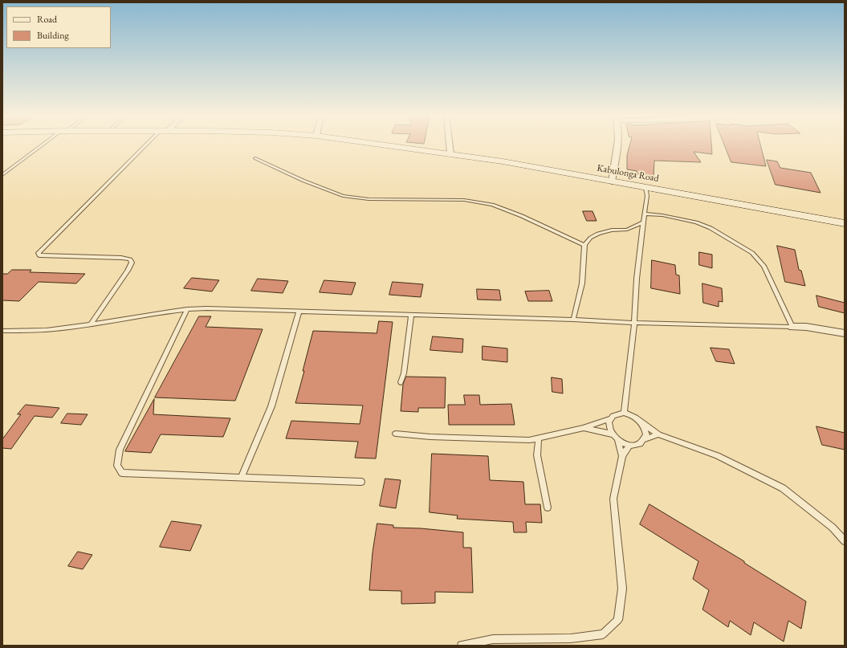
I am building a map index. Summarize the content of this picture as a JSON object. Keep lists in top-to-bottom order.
{
  "streets": {
    "main road": ["Kabulonga Road"]
  },
  "legend": ["Road", "Building"]
}
